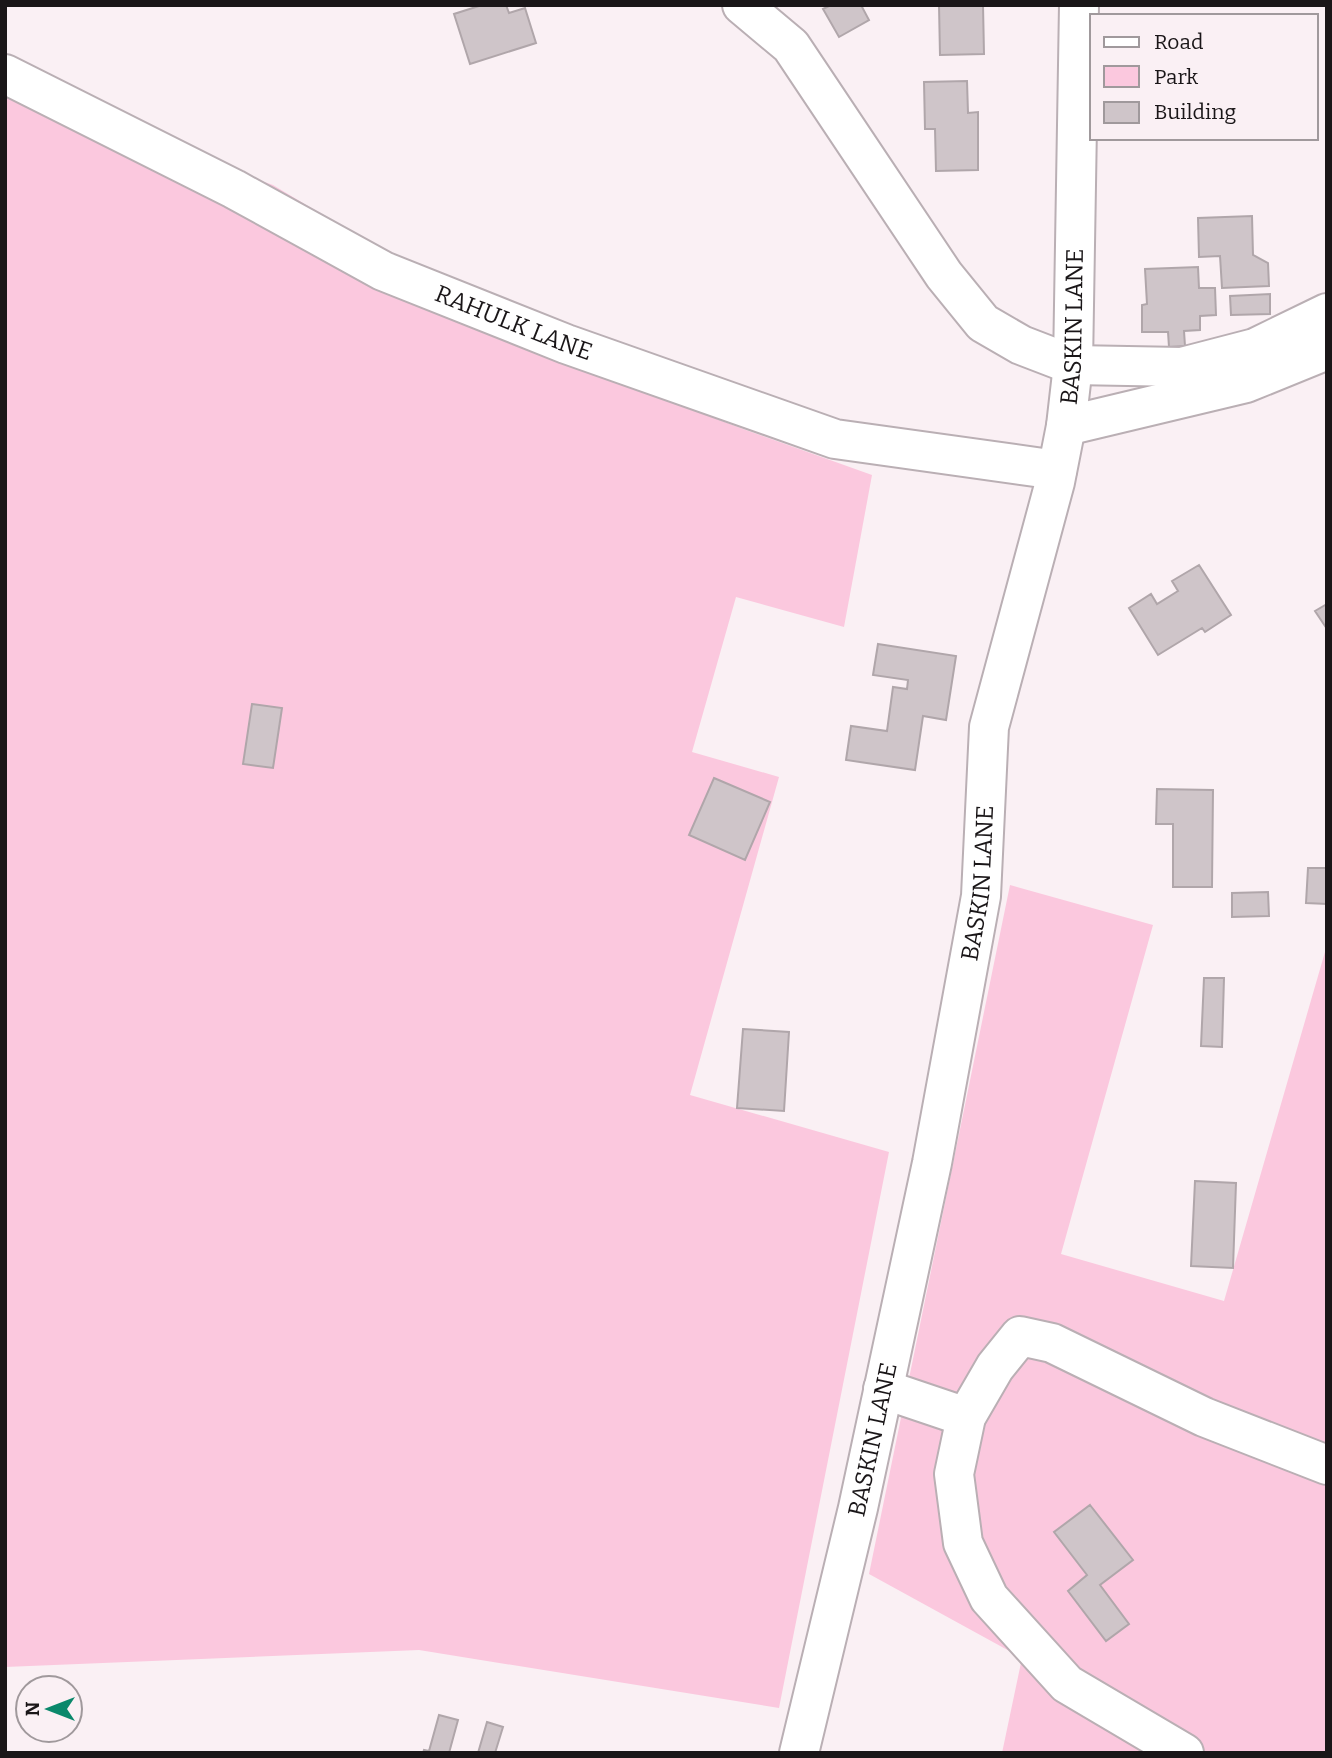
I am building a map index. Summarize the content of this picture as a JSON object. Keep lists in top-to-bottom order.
{
  "streets": {
    "street": ["RAHULK LANE", "BASKIN LANE"]
  },
  "crossings": [
    ["RAHULK LANE", "BASKIN LANE"]
  ],
  "legend": ["Road", "Park", "Building"],
  "north": "left"
}
